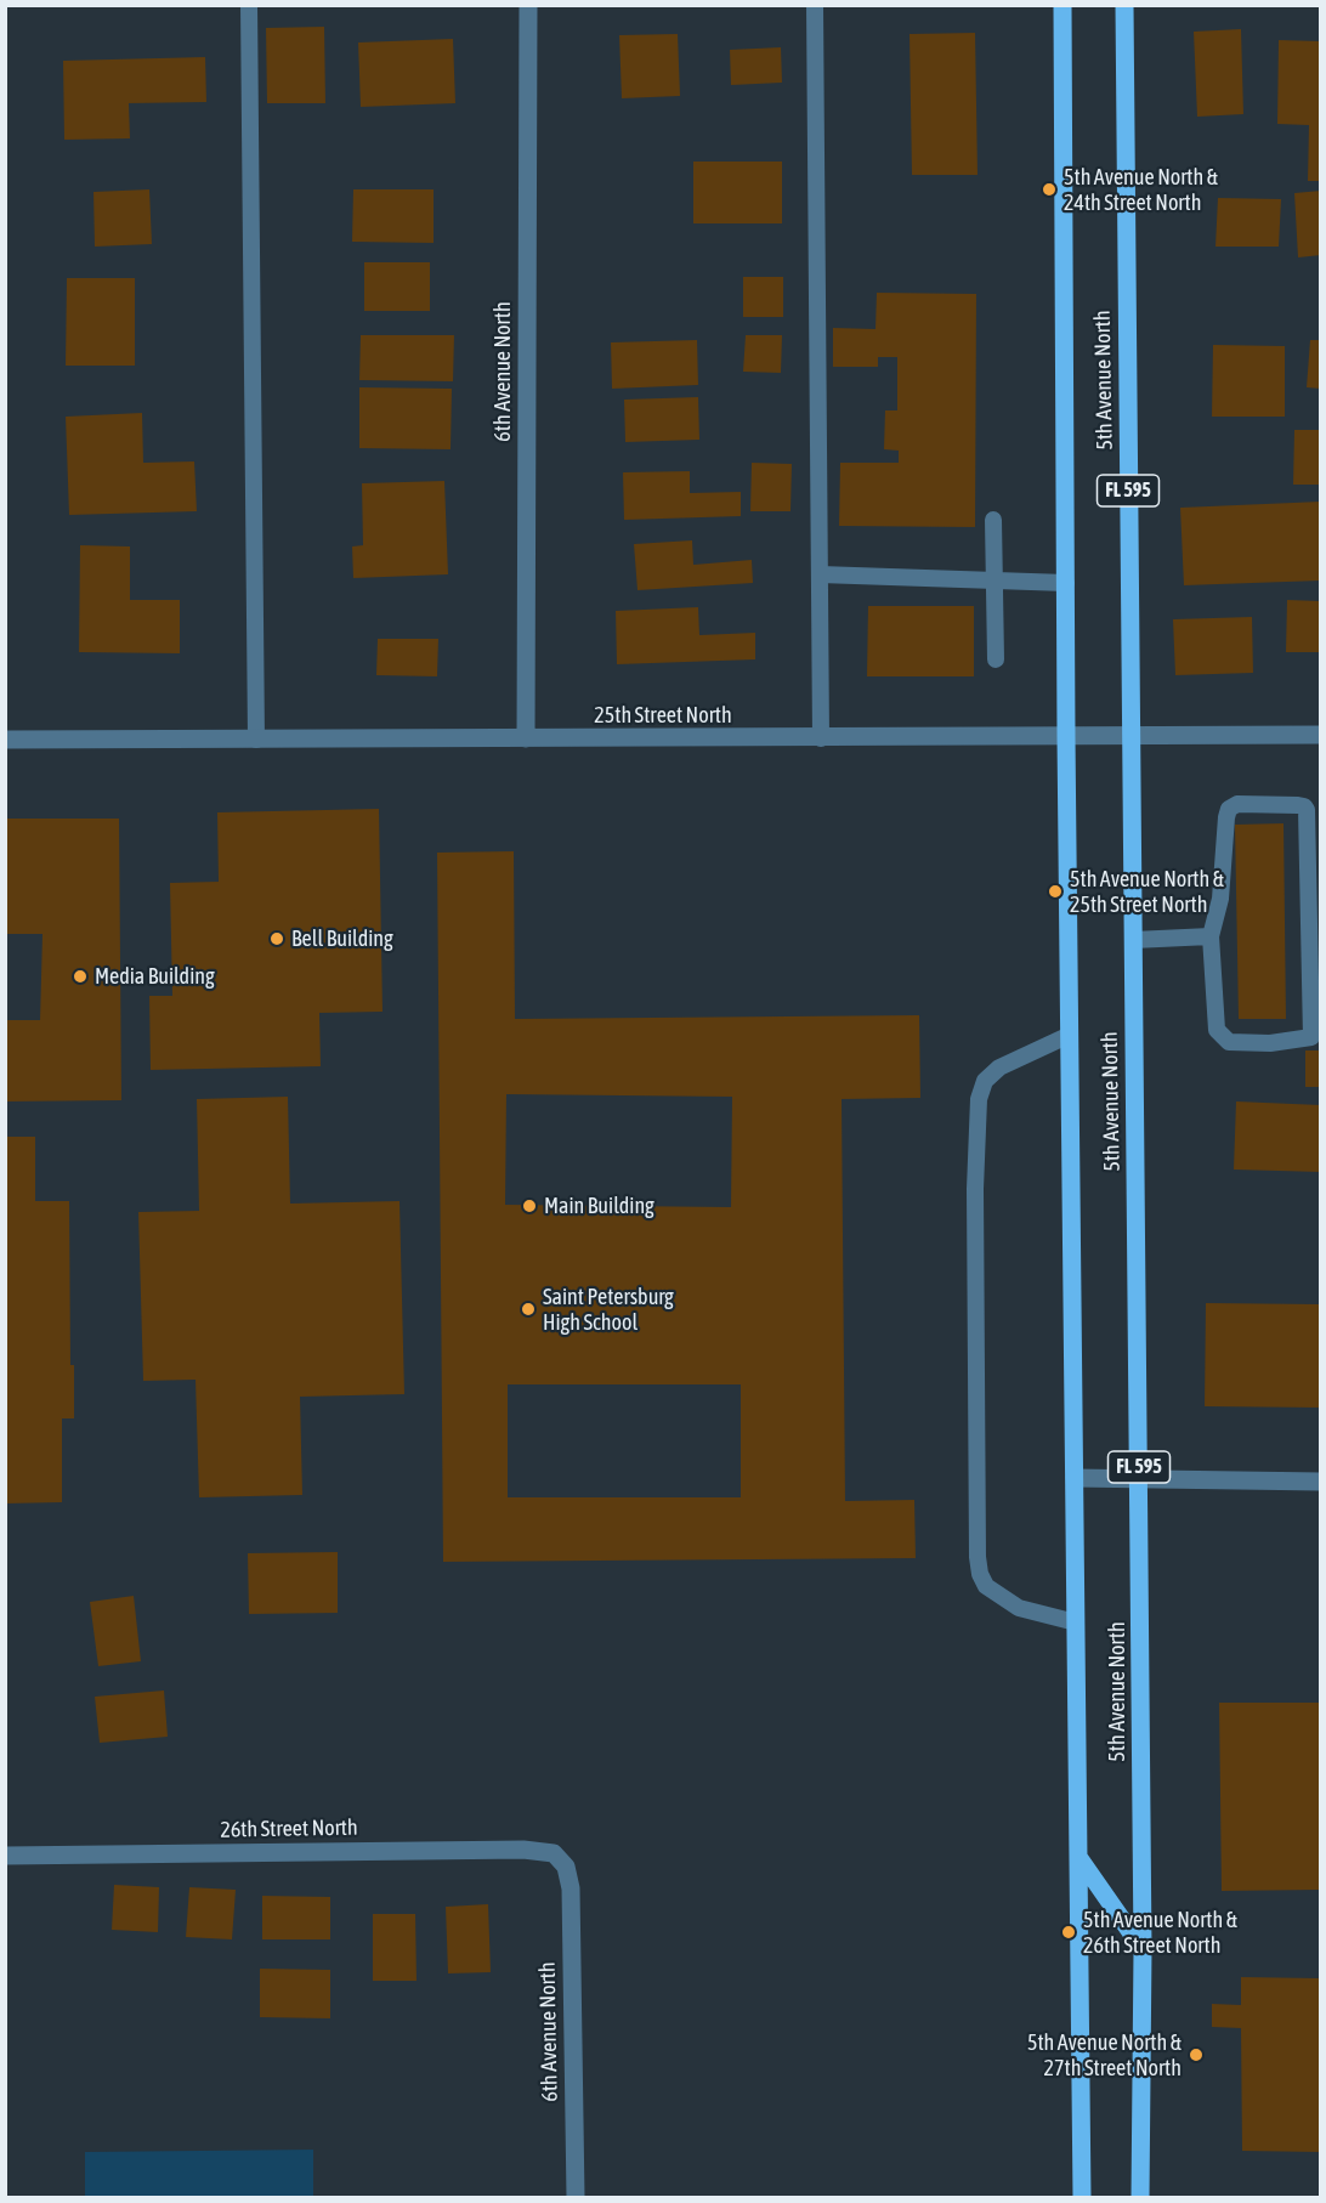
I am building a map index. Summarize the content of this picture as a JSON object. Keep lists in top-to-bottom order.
{
  "streets": {
    "main road": ["5th Avenue North", "FL 595"],
    "street": ["6th Avenue North", "25th Street North", "26th Street North"]
  },
  "crossings": [
    ["6th Avenue North", "25th Street North"],
    ["6th Avenue North", "26th Street North"],
    ["5th Avenue North", "25th Street North"]
  ],
  "places": [
    "5th Avenue North & 24th Street North",
    "5th Avenue North & 25th Street North",
    "Bell Building",
    "Media Building",
    "Main Building",
    "Saint Petersburg High School",
    "5th Avenue North & 26th Street North",
    "5th Avenue North & 27th Street North"
  ]
}
